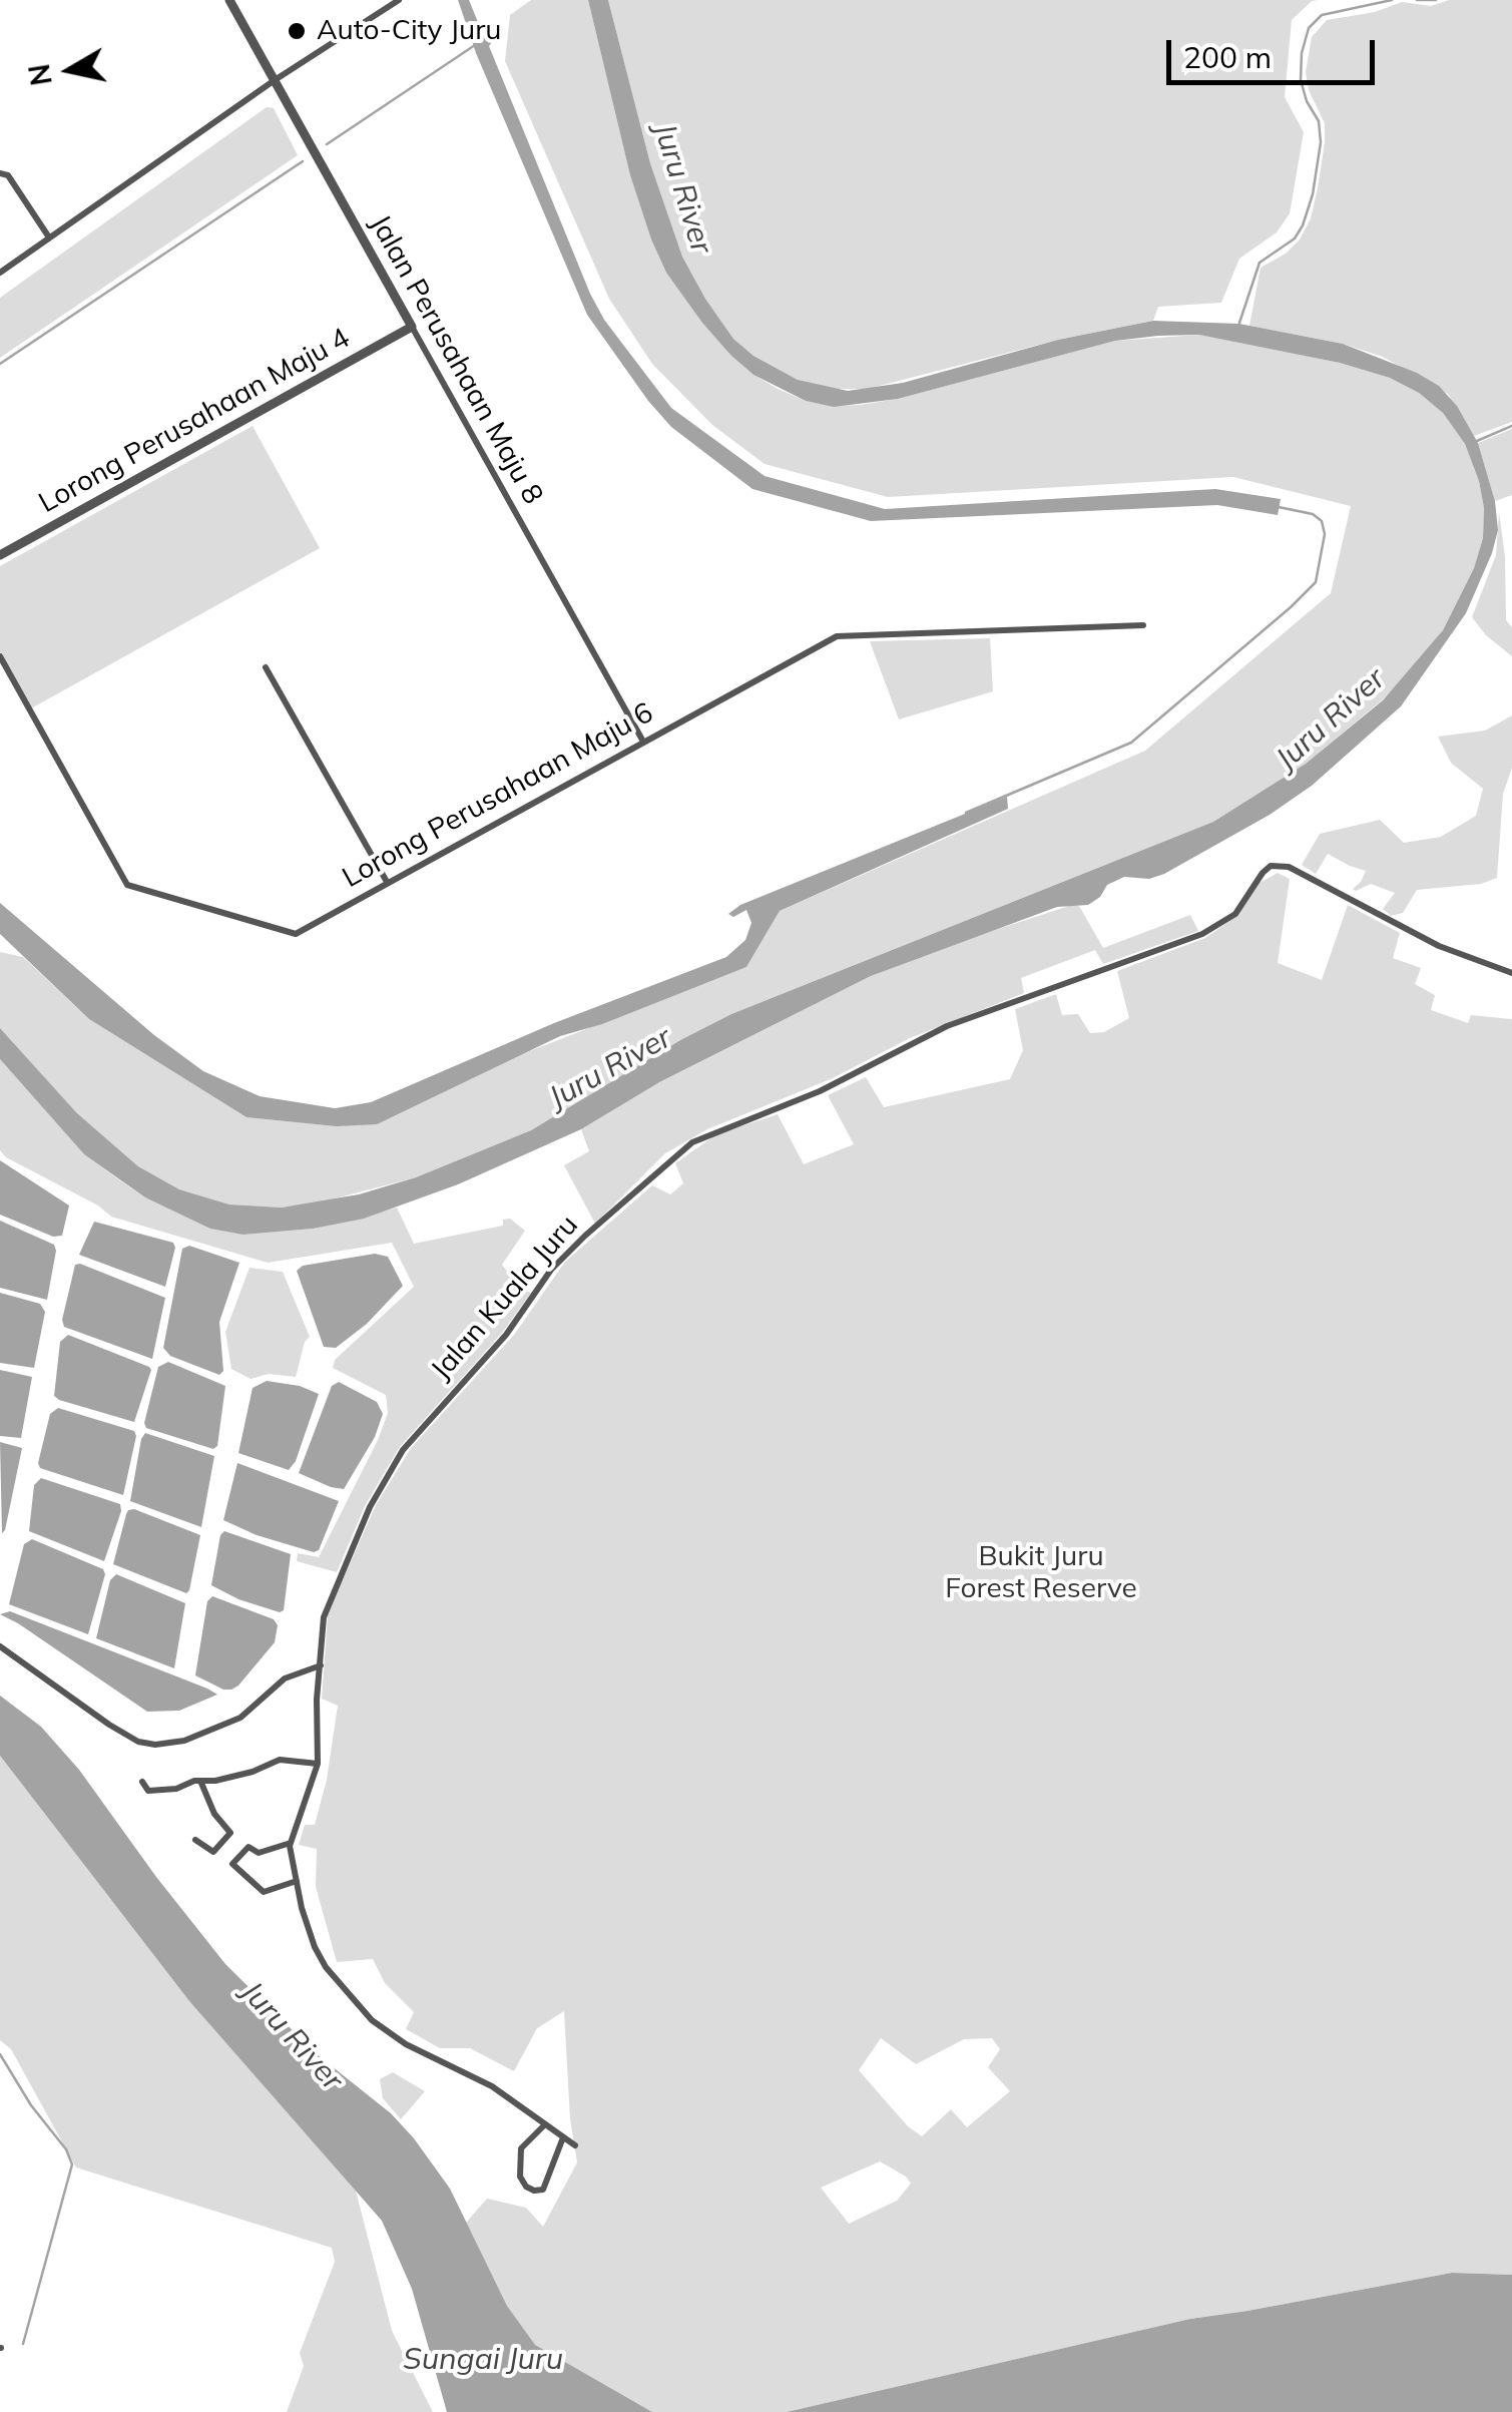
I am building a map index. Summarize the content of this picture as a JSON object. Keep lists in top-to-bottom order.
{
  "streets": {
    "street": [
      "Jalan Perusahaan Maju 8",
      "Lorong Perusahaan Maju 4",
      "Lorong Perusahaan Maju 6",
      "Jalan Kuala Juru"
    ]
  },
  "crossings": [
    ["Jalan Perusahaan Maju 8", "Lorong Perusahaan Maju 4"],
    ["Jalan Perusahaan Maju 8", "Lorong Perusahaan Maju 6"]
  ],
  "water": ["Juru River", "Sungai Juru"],
  "parks": ["Bukit Juru Forest Reserve"],
  "places": ["Auto-City Juru"],
  "scale_bar": "200 m",
  "north": "left"
}
